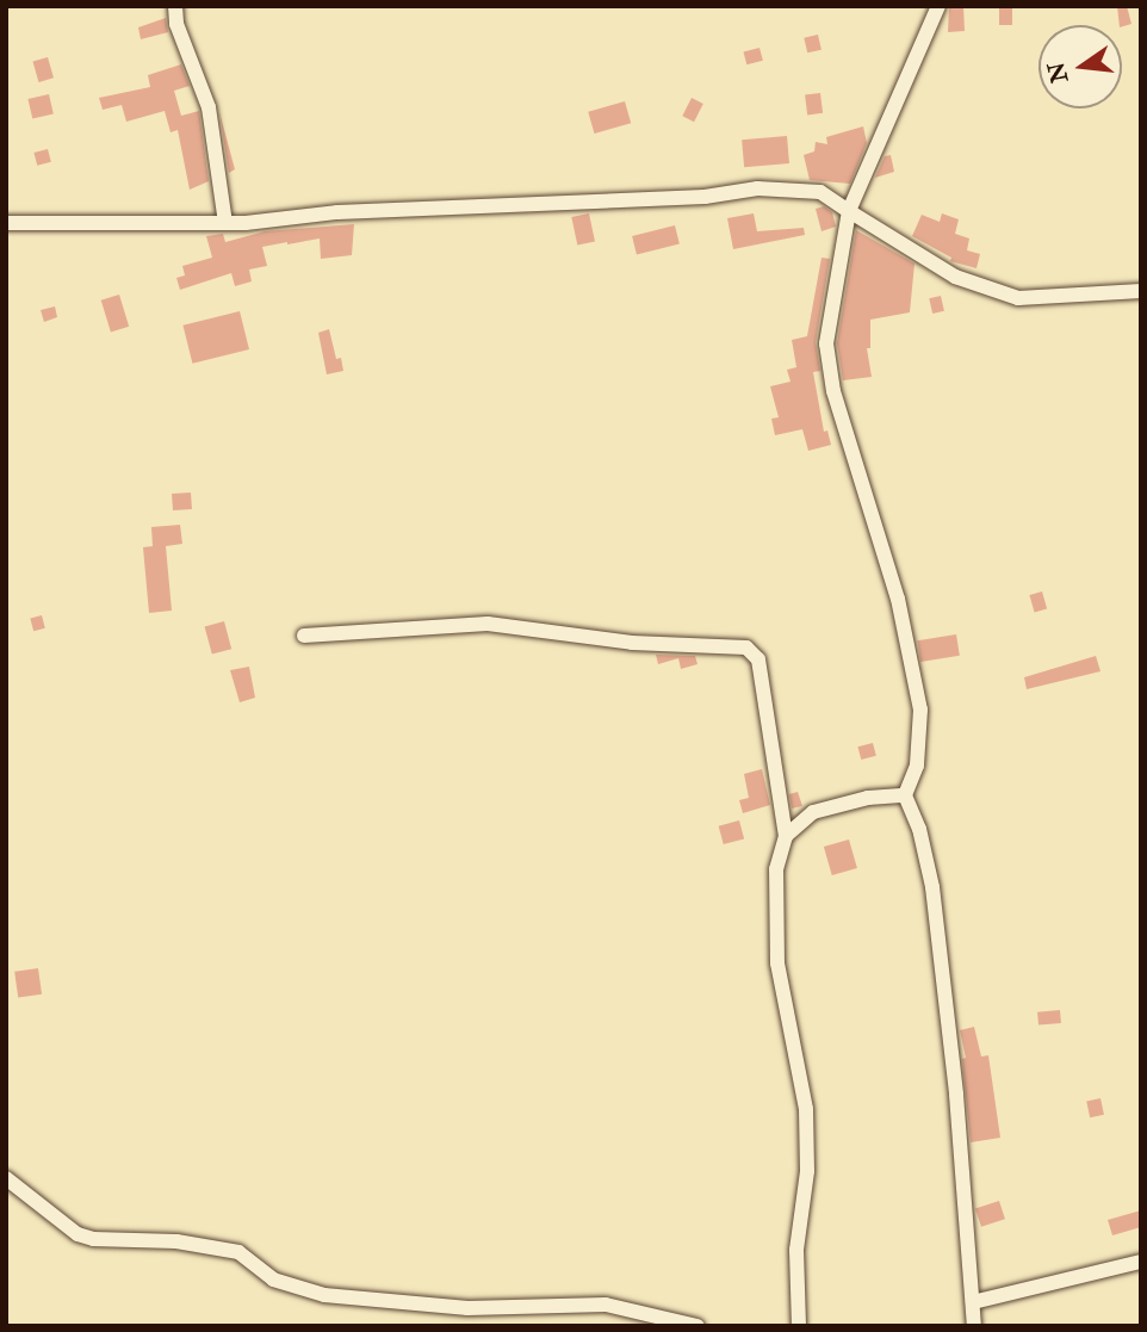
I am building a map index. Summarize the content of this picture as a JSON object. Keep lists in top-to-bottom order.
{
  "north": "left"
}
